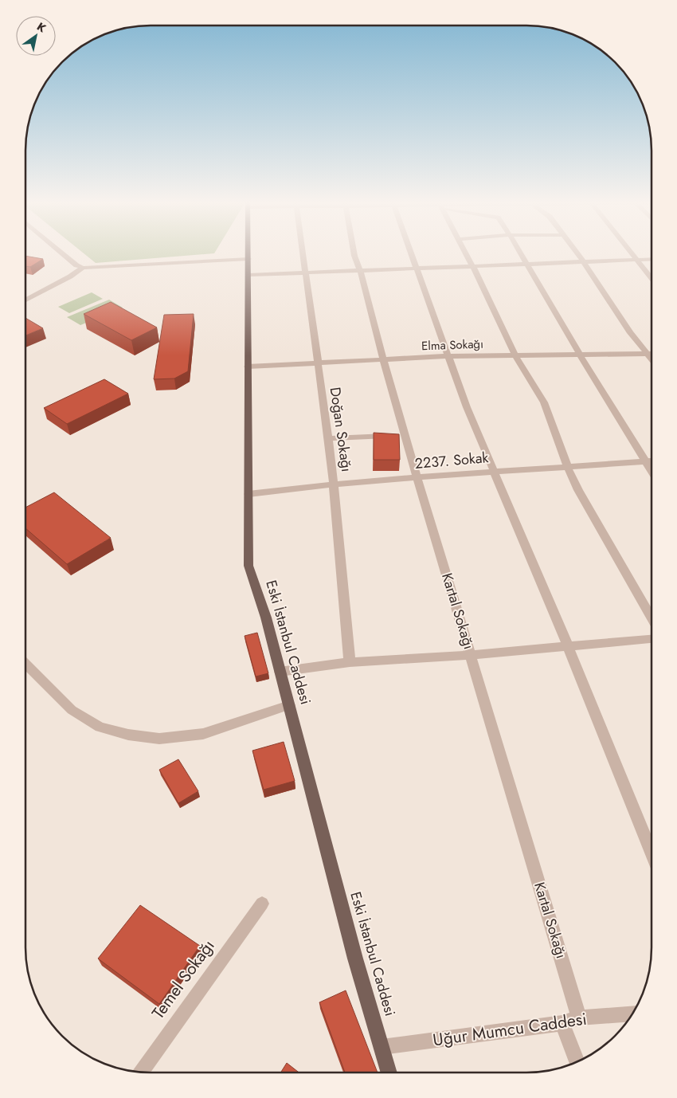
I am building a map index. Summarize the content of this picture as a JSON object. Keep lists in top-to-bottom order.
{
  "streets": {
    "main road": ["Eski İstanbul Caddesi"],
    "street": [
      "Elma Sokağı",
      "Doğan Sokağı",
      "2237. Sokak",
      "Kartal Sokağı",
      "Temel Sokağı",
      "Uğur Mumcu Caddesi"
    ]
  },
  "crossings": [
    ["Elma Sokağı", "Doğan Sokağı"],
    ["Elma Sokağı", "Kartal Sokağı"],
    ["Elma Sokağı", "Eski İstanbul Caddesi"],
    ["Doğan Sokağı", "2237. Sokak"],
    ["2237. Sokak", "Kartal Sokağı"],
    ["2237. Sokak", "Eski İstanbul Caddesi"],
    ["Kartal Sokağı", "Uğur Mumcu Caddesi"],
    ["Eski İstanbul Caddesi", "Uğur Mumcu Caddesi"]
  ],
  "north": "top right"
}
